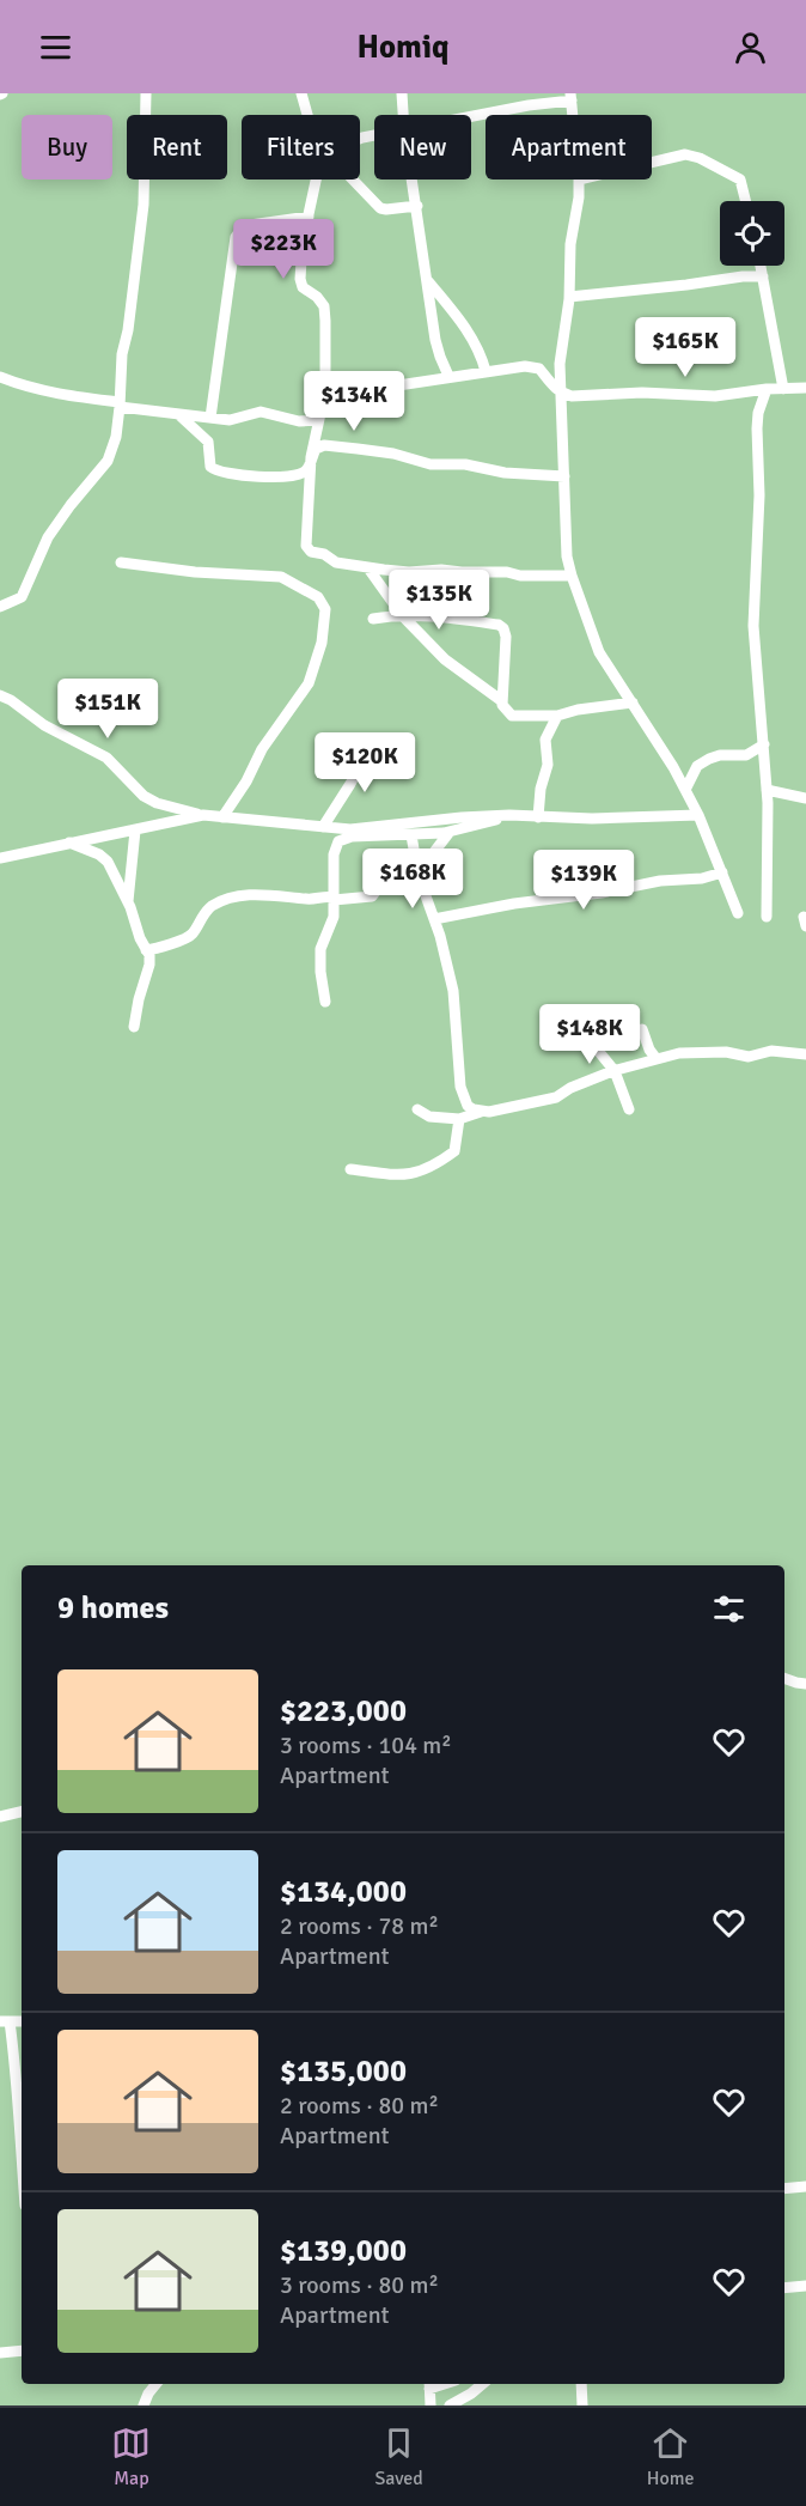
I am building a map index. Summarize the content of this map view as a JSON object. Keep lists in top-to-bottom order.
{
  "page": {
    "header": "Homiq",
    "chip": [
      "Buy",
      "Rent",
      "Filters",
      "New",
      "Apartment"
    ],
    "price": [
      "$223K",
      "$165K",
      "$134K",
      "$135K",
      "$151K",
      "$120K",
      "$168K",
      "$139K",
      "$148K"
    ],
    "heading": "9 homes",
    "list": [
      {
        "name": "$223,000",
        "note": "3 rooms · 104 m² · Apartment"
      },
      {
        "name": "$134,000",
        "note": "2 rooms · 78 m² · Apartment"
      },
      {
        "name": "$135,000",
        "note": "2 rooms · 80 m² · Apartment"
      },
      {
        "name": "$139,000",
        "note": "3 rooms · 80 m² · Apartment"
      }
    ],
    "tabs": ["Map", "Saved", "Home"]
  }
}
